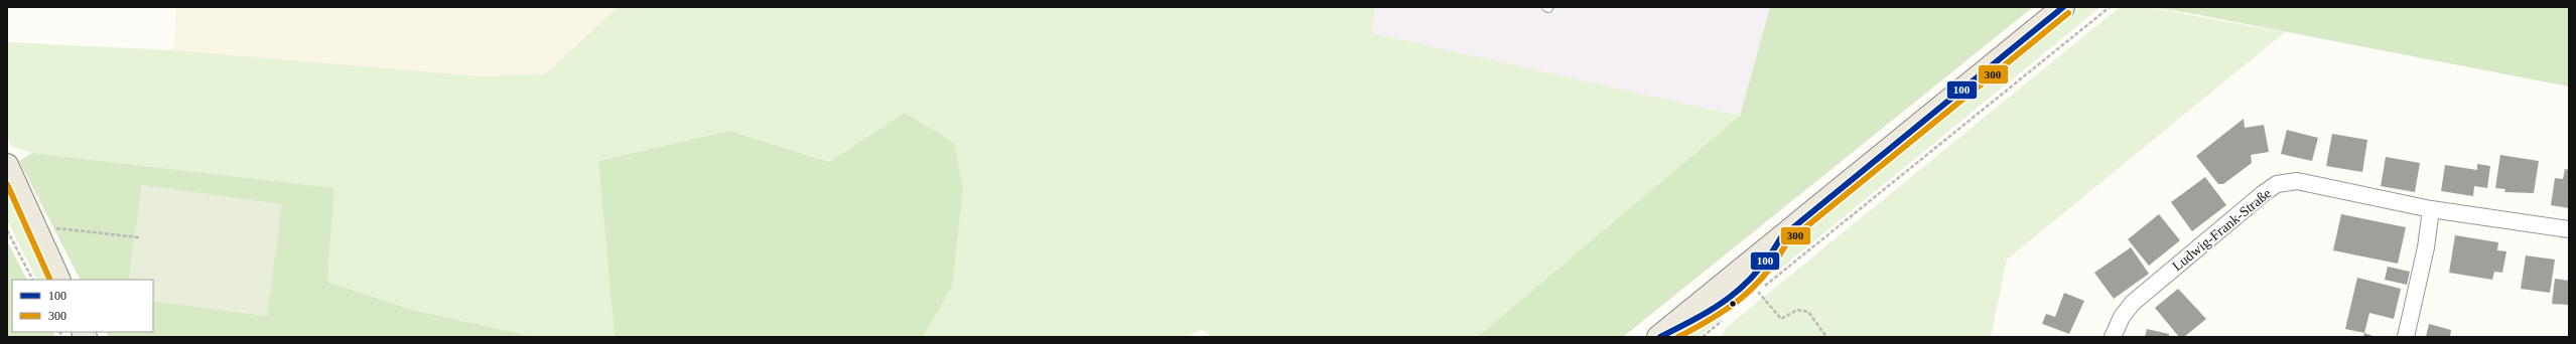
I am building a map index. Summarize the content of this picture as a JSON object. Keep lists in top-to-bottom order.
{
  "streets": {
    "street": ["Ludwig-Frank-Straße"]
  },
  "lines": ["transit line 100", "transit line 300"],
  "legend": ["100", "300"]
}
